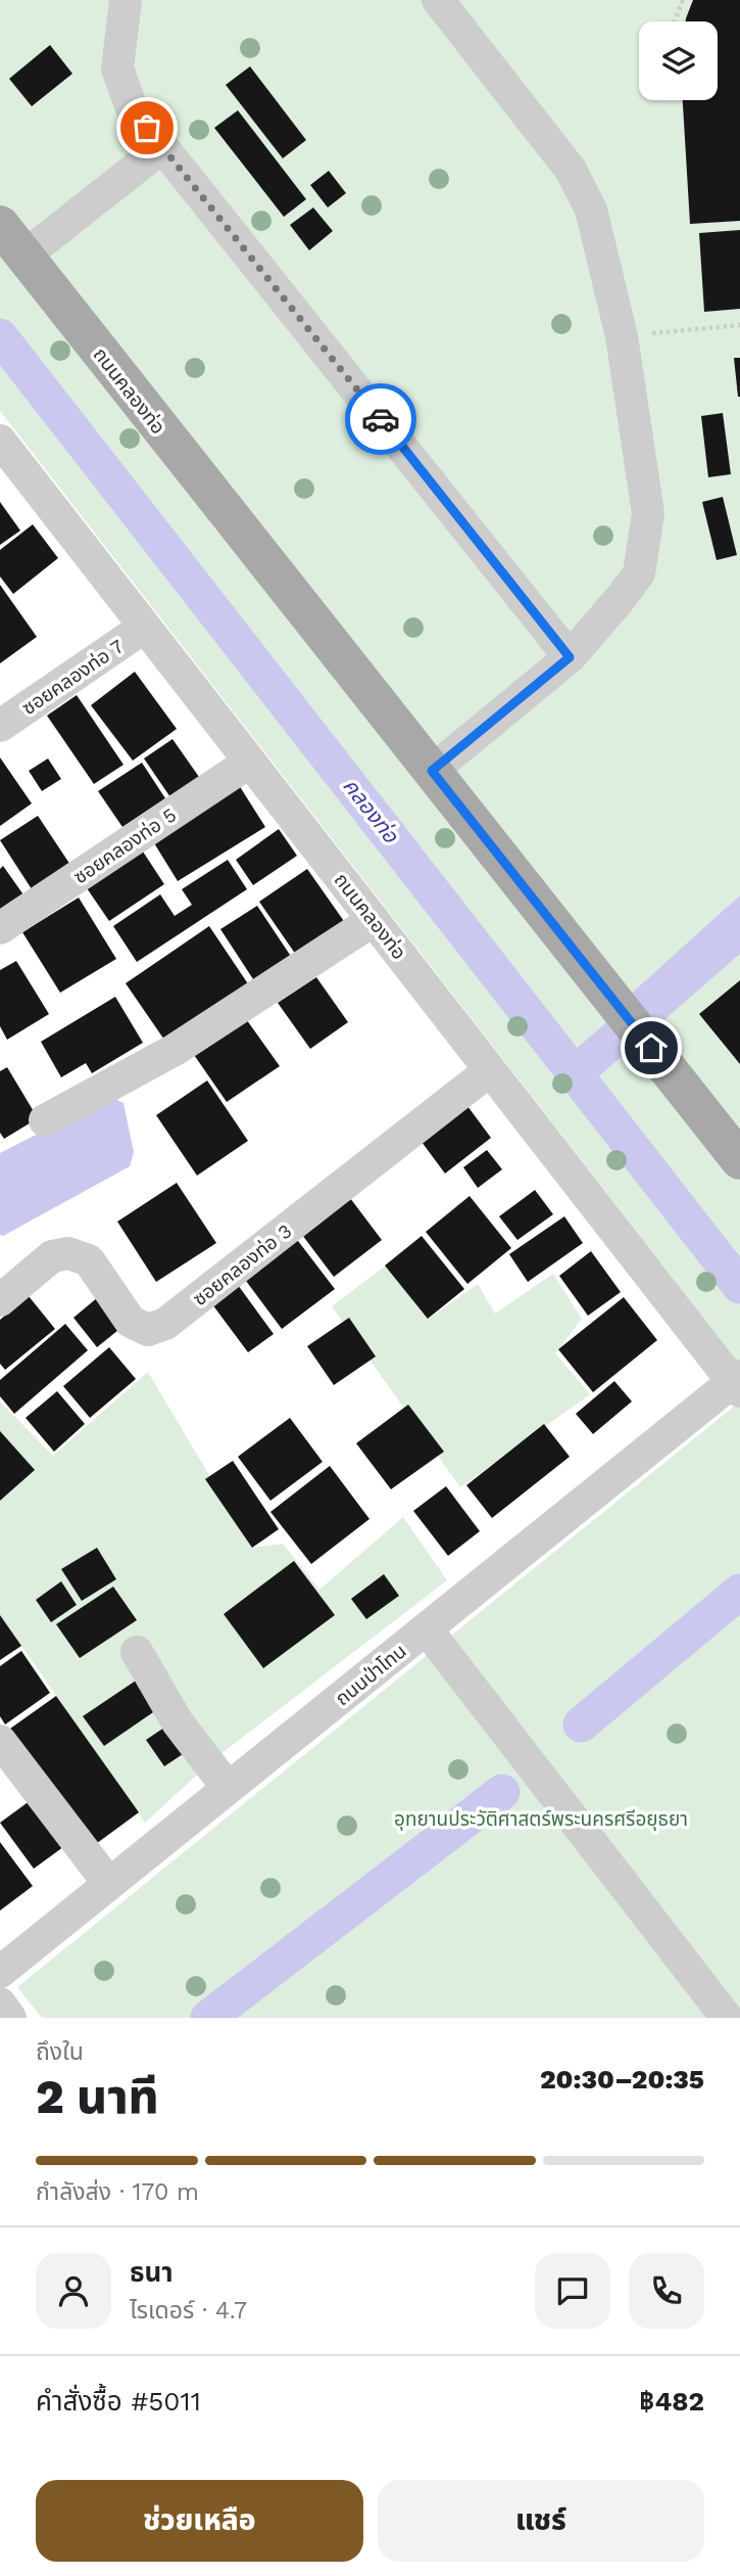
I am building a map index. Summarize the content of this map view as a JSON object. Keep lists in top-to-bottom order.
{
  "streets": {
    "main road": ["ถนนคลองท่อ"],
    "street": [
      "ซอยคลองท่อ 7",
      "ซอยคลองท่อ 5",
      "ซอยคลองท่อ 3",
      "ถนนป่าโทน"
    ]
  },
  "crossings": [
    ["ถนนคลองท่อ", "ซอยคลองท่อ 7"],
    ["ถนนคลองท่อ", "ซอยคลองท่อ 5"],
    ["ถนนคลองท่อ", "ซอยคลองท่อ 3"],
    ["ถนนคลองท่อ", "ถนนป่าโทน"]
  ],
  "water": ["คลองท่อ"],
  "parks": ["อุทยานประวัติศาสตร์พระนครศรีอยุธยา"],
  "page": {
    "heading": ["2 นาที", "ถึงใน", "20:30–20:35"],
    "panel": [
      "ธนา",
      "ไรเดอร์ · 4.7",
      "คำสั่งซื้อ #5011",
      "฿482"
    ],
    "bar": "กำลังส่ง · 170 m",
    "buttons": ["ช่วยเหลือ", "แชร์"]
  }
}
